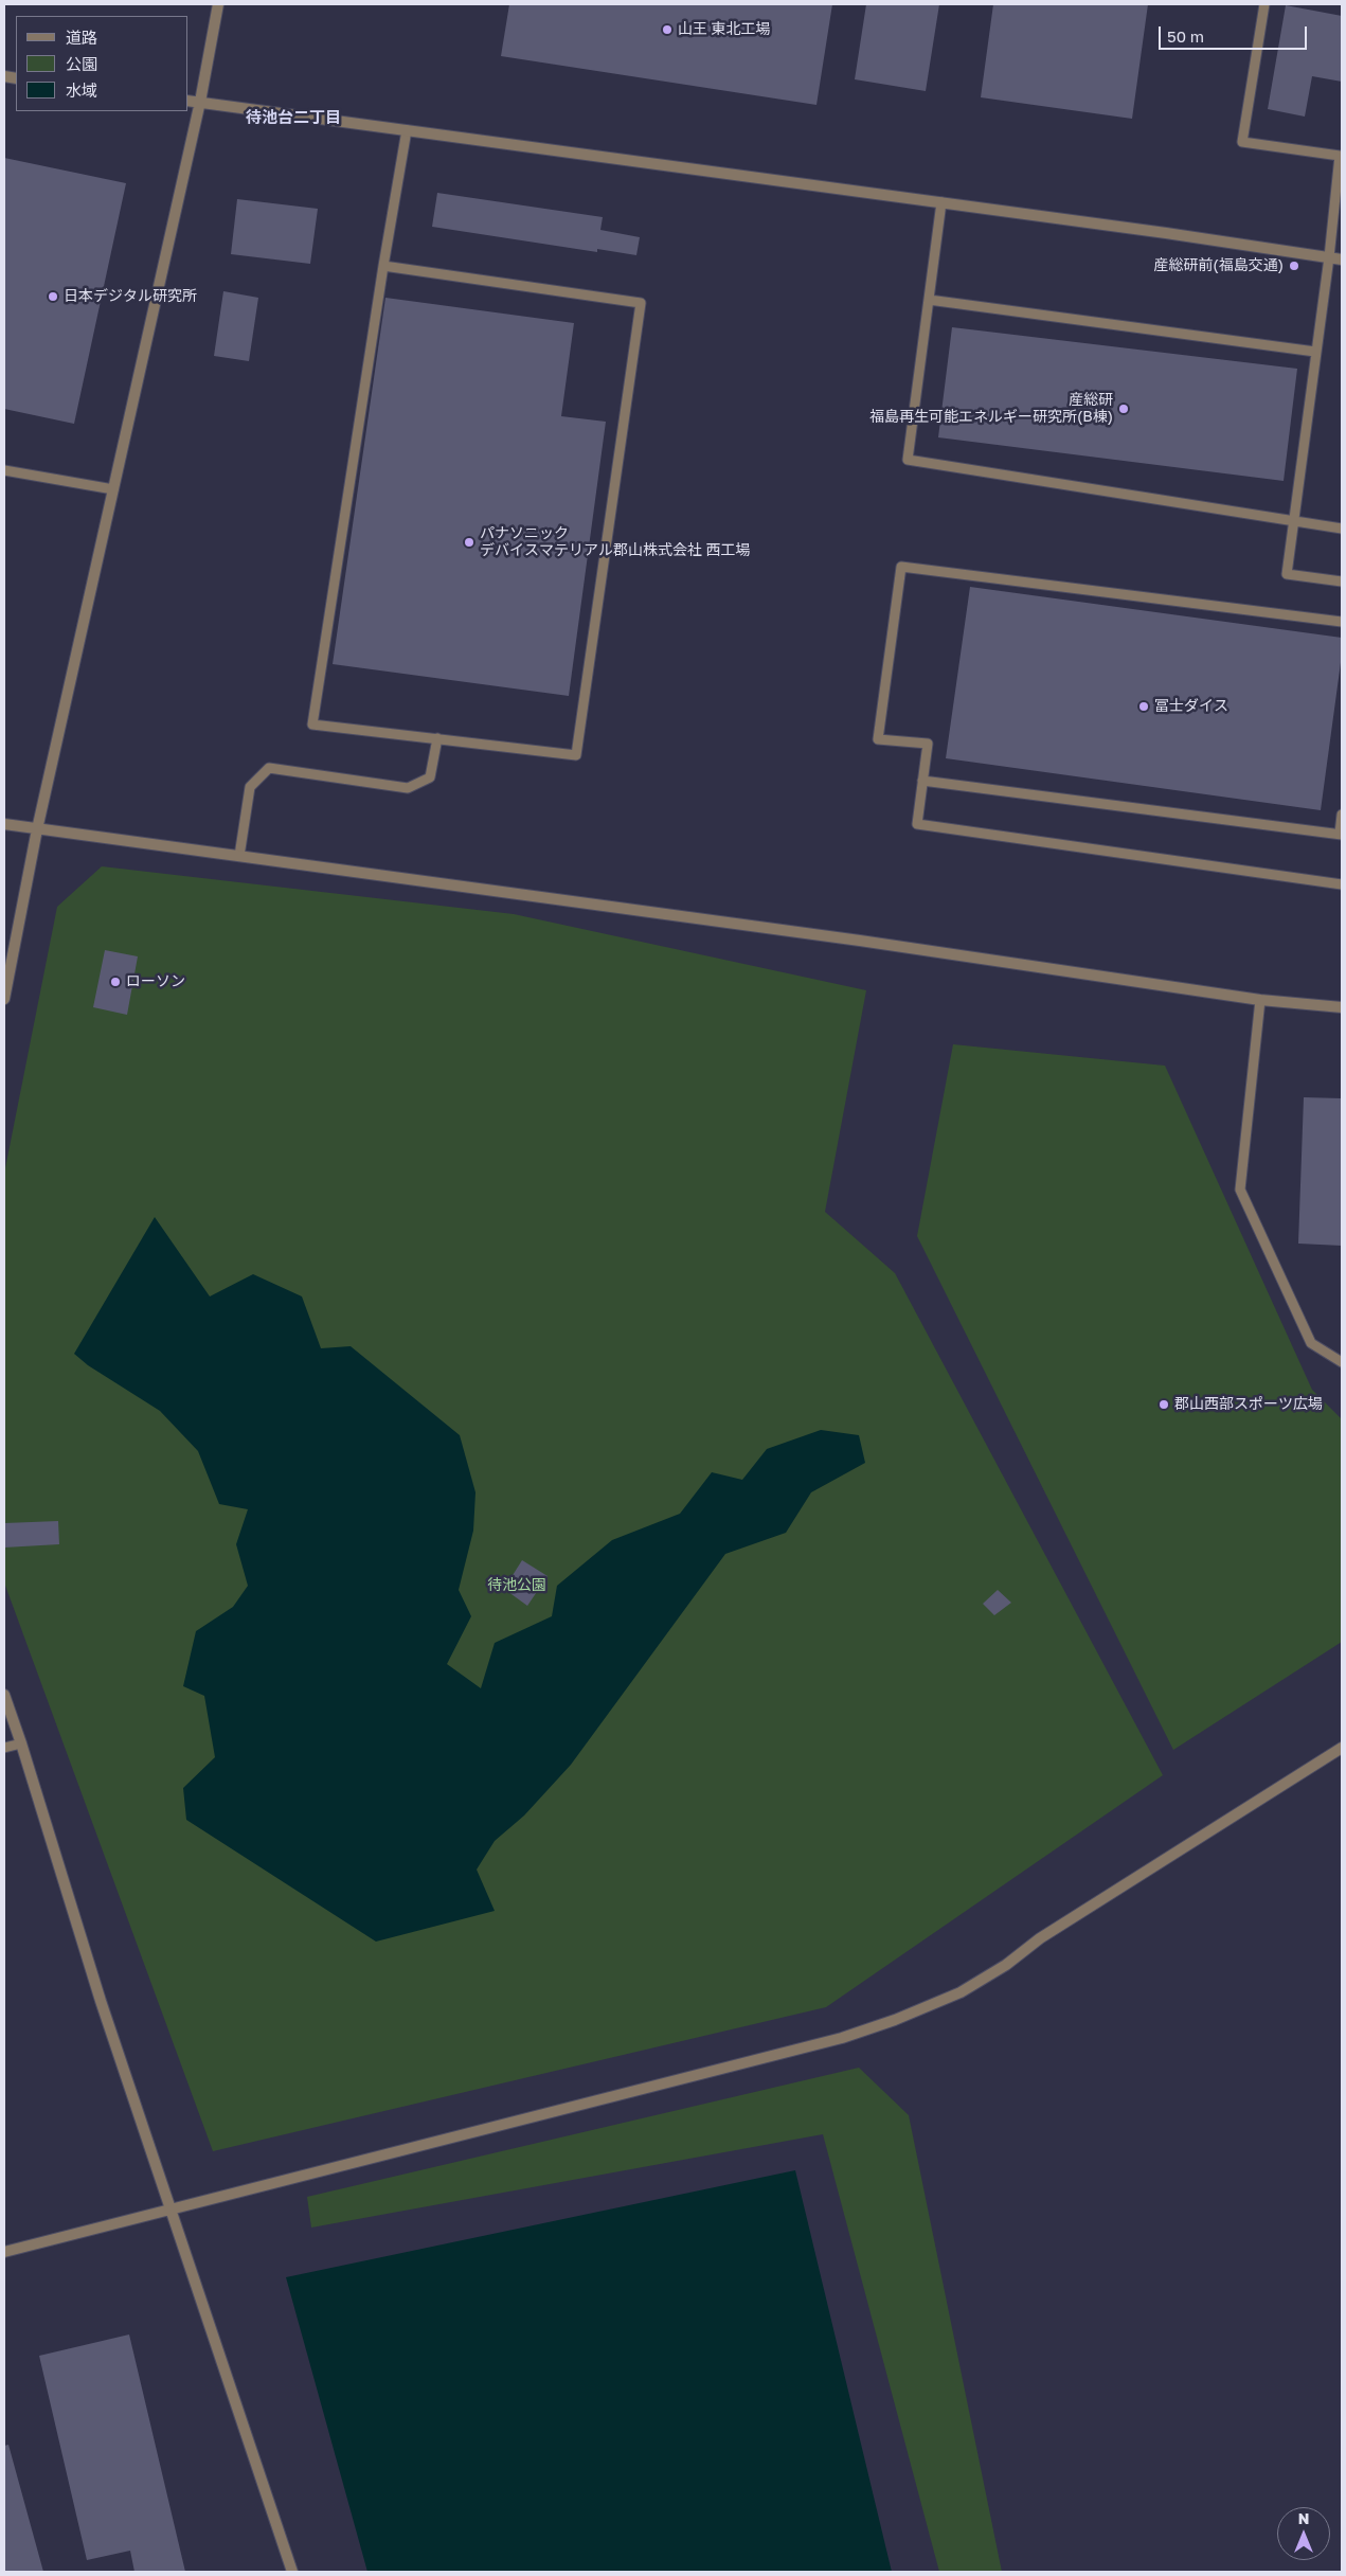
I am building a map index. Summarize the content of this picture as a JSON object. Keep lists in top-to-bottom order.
{
  "districts": ["待池台二丁目"],
  "parks": ["待池公園"],
  "places": [
    "山王 東北工場",
    "産総研前(福島交通)",
    "日本デジタル研究所",
    "産総研 福島再生可能エネルギー研究所(B棟)",
    "パナソニック デバイスマテリアル郡山株式会社 西工場",
    "冨士ダイス",
    "ローソン",
    "郡山西部スポーツ広場"
  ],
  "legend": ["道路", "公園", "水域"],
  "scale_bar": "50 m",
  "north": "top"
}
